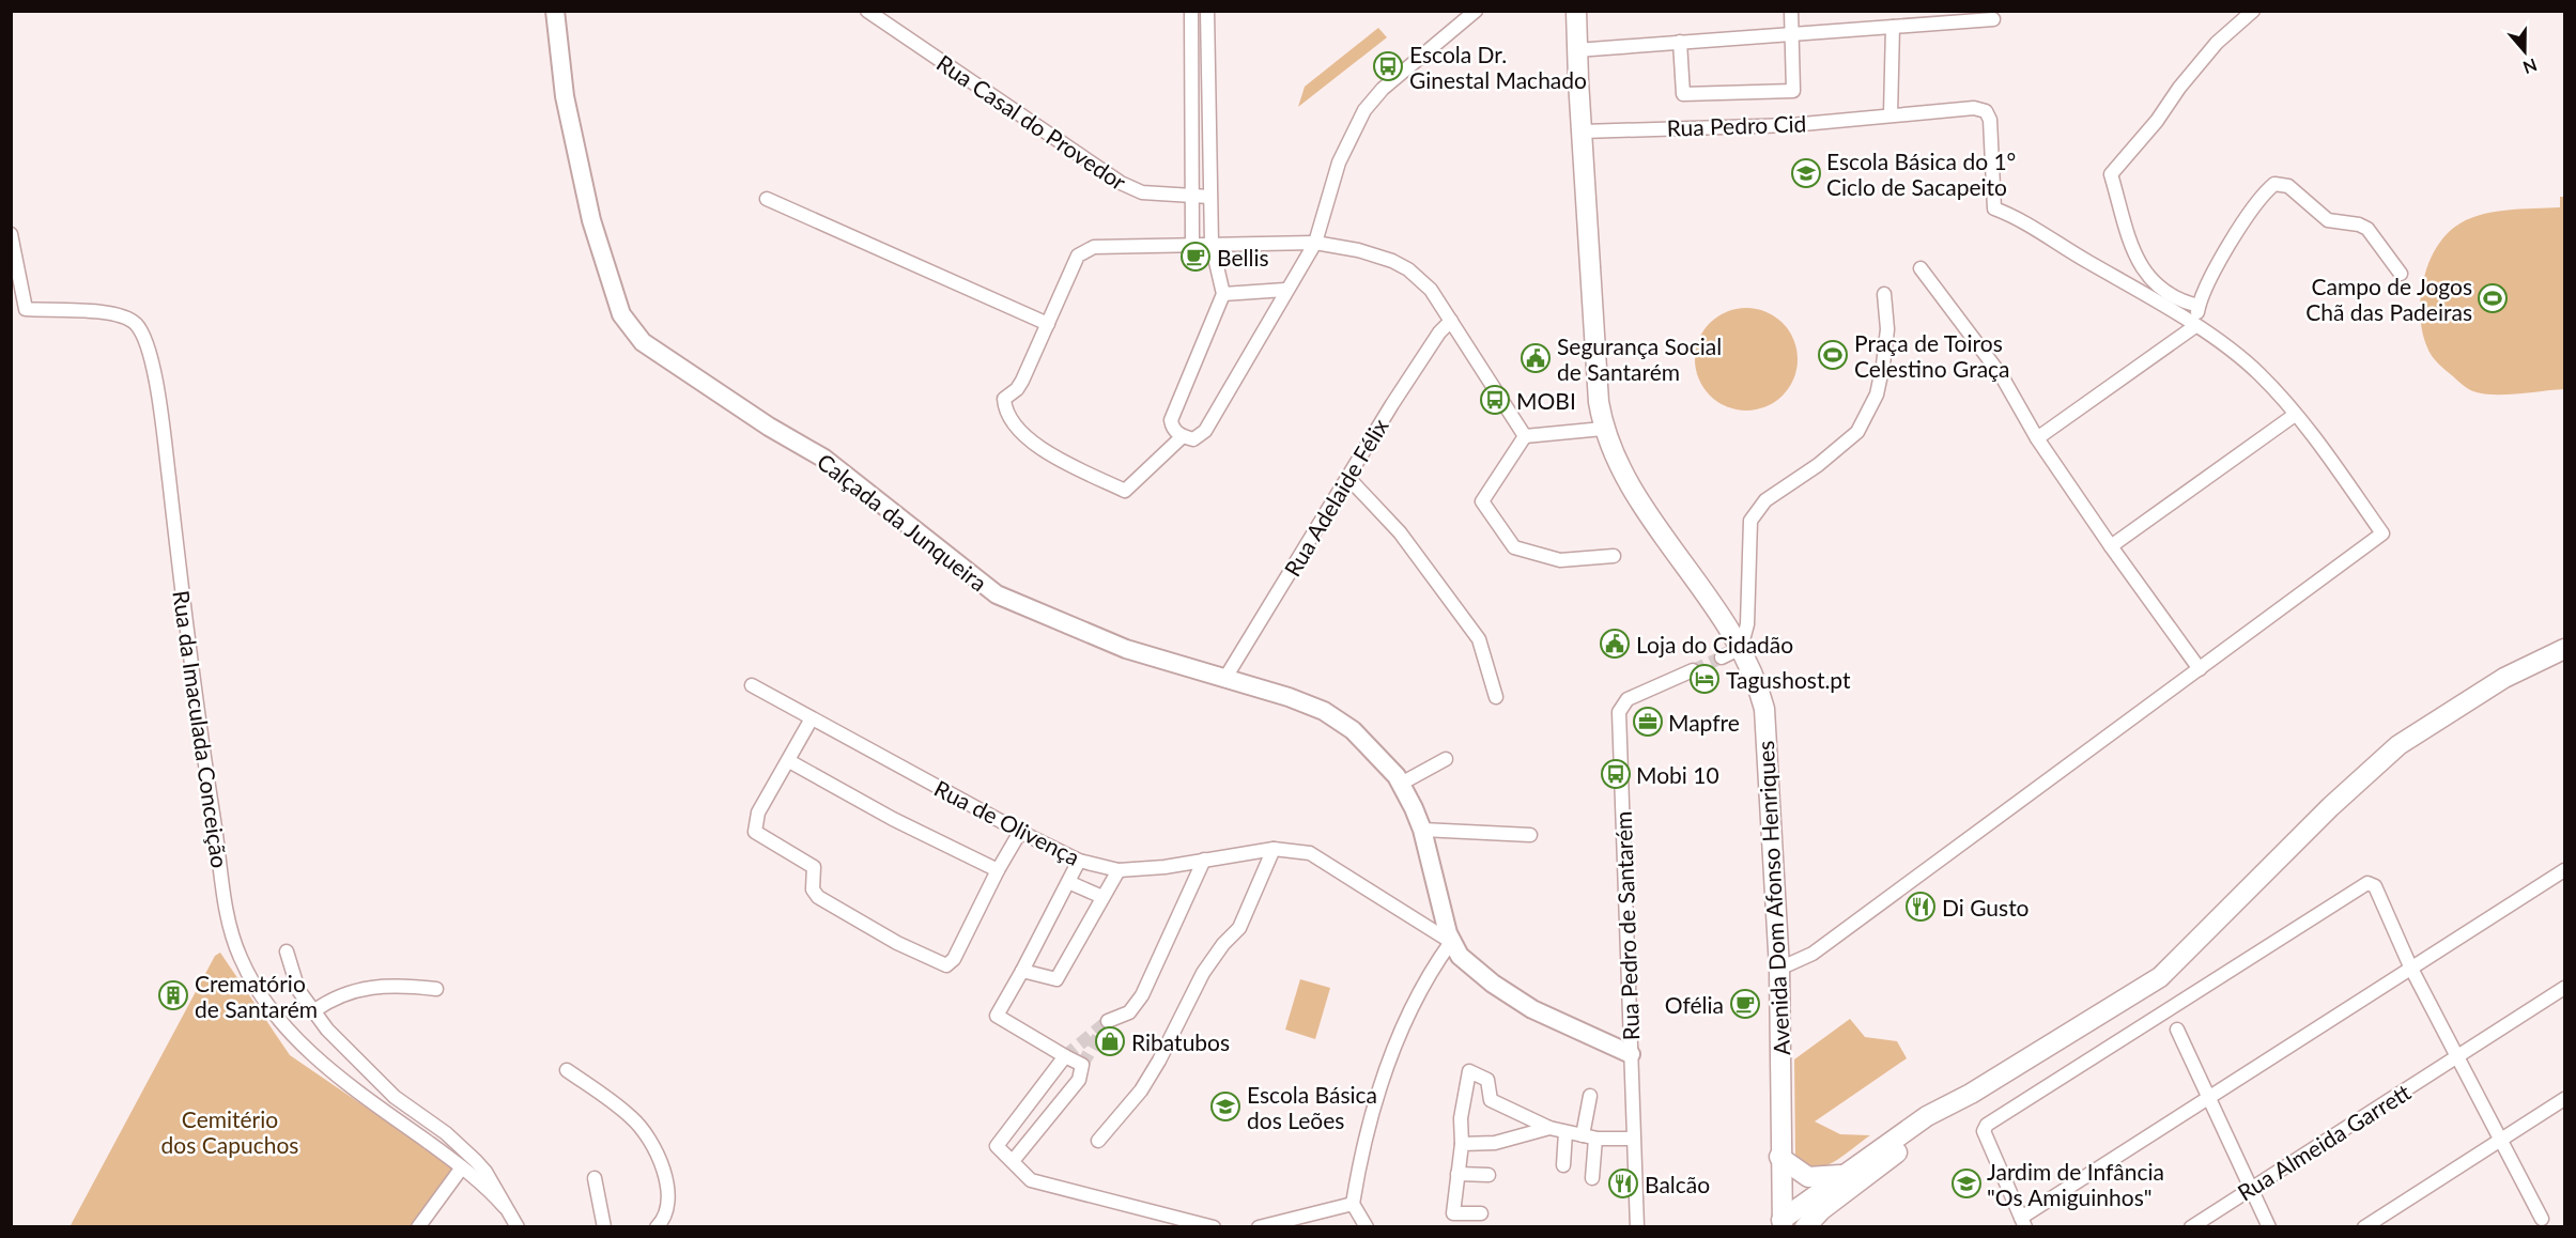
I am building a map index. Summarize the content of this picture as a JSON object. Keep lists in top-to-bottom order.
{
  "streets": {
    "main road": ["Avenida Dom Afonso Henriques"],
    "street": [
      "Rua Casal do Provedor",
      "Rua Pedro Cid",
      "Rua Adelaide Félix",
      "Calçada da Junqueira",
      "Rua da Imaculada Conceição",
      "Rua de Olivença",
      "Rua Pedro de Santarém",
      "Rua Almeida Garrett"
    ]
  },
  "crossings": [
    ["Rua Pedro Cid", "Avenida Dom Afonso Henriques"],
    ["Rua Adelaide Félix", "Calçada da Junqueira"],
    ["Calçada da Junqueira", "Rua de Olivença"]
  ],
  "parks": ["Cemitério dos Capuchos"],
  "places": {
    "bus stop": ["Escola Dr. Ginestal Machado", "MOBI", "Mobi 10"],
    "school or university": ["Escola Básica do 1° Ciclo de Sacapeito", "Escola Básica dos Leões", "Jardim de Infância \"Os Amiguinhos\""],
    "cafe": ["Bellis", "Ofélia"],
    "sports": ["Campo de Jogos Chã das Padeiras", "Praça de Toiros Celestino Graça"],
    "public building": ["Segurança Social de Santarém", "Loja do Cidadão"],
    "hotel": ["Tagushost.pt"],
    "office": ["Mapfre"],
    "restaurant": ["Di Gusto", "Balcão"],
    "building": ["Crematório de Santarém"],
    "shop": ["Ribatubos"]
  },
  "north": "bottom"
}
